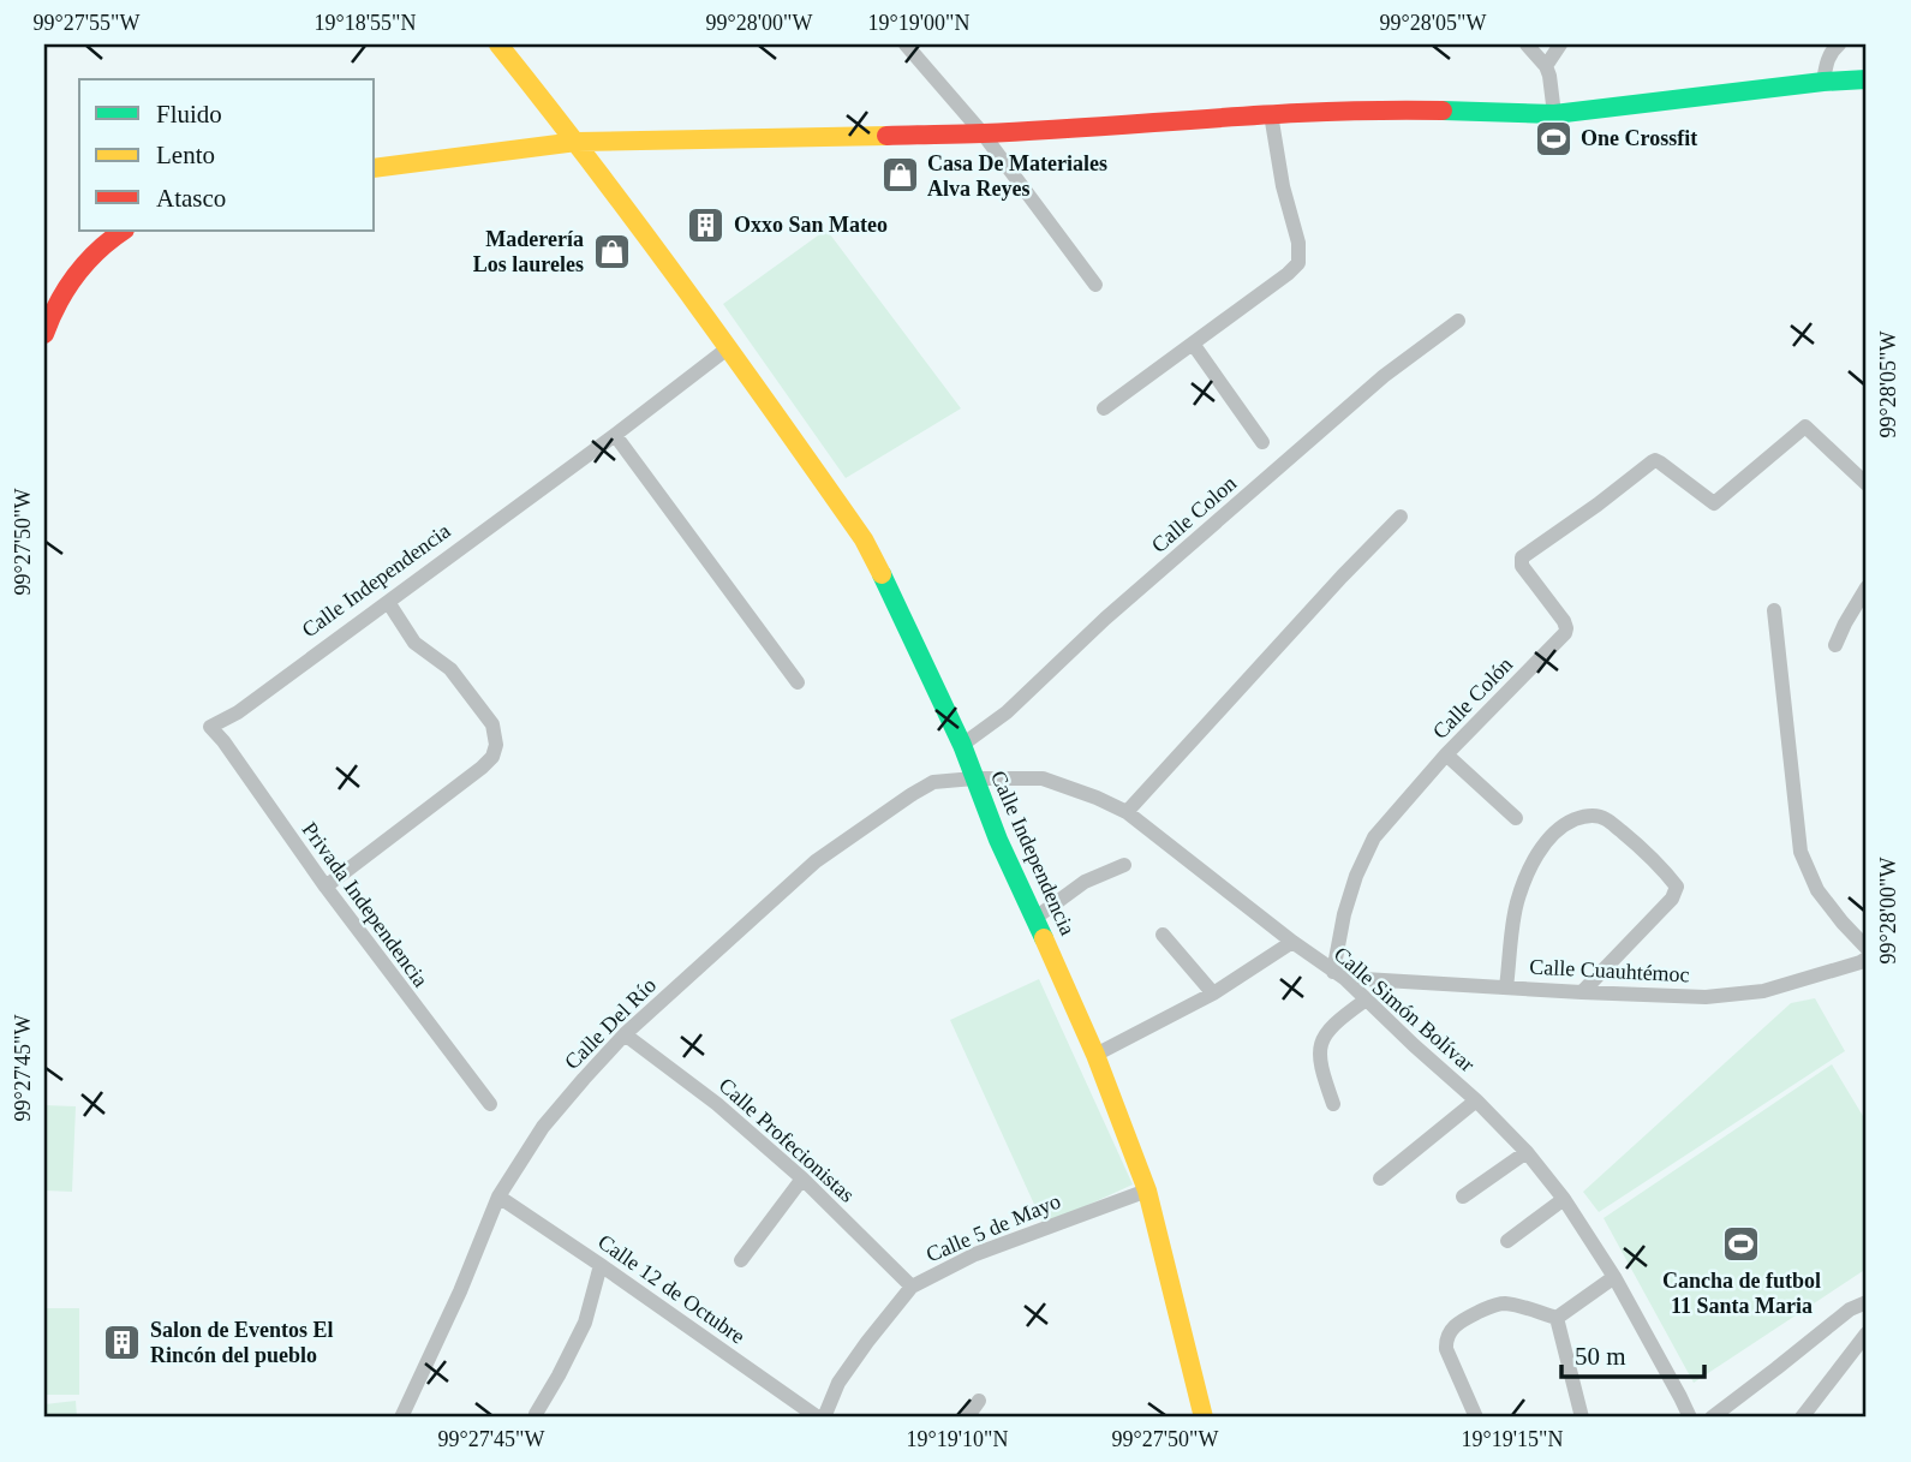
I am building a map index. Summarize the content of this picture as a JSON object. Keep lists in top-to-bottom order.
{
  "streets": {
    "main road": ["Calle Independencia"],
    "street": [
      "Calle Colon",
      "Calle Colón",
      "Privada Independencia",
      "Calle Cuauhtémoc",
      "Calle Simón Bolívar",
      "Calle Del Río",
      "Calle Profecionistas",
      "Calle 5 de Mayo",
      "Calle 12 de Octubre"
    ]
  },
  "crossings": [
    ["Calle Colon", "Calle Independencia"],
    ["Calle Independencia", "Privada Independencia"],
    ["Calle Independencia", "Calle Simón Bolívar"],
    ["Calle Independencia", "Calle Del Río"],
    ["Calle Independencia", "Calle 5 de Mayo"],
    ["Calle Colón", "Calle Cuauhtémoc"],
    ["Calle Colón", "Calle Simón Bolívar"],
    ["Calle Cuauhtémoc", "Calle Simón Bolívar"],
    ["Calle Simón Bolívar", "Calle Del Río"],
    ["Calle Del Río", "Calle Profecionistas"],
    ["Calle Del Río", "Calle 12 de Octubre"],
    ["Calle Profecionistas", "Calle 5 de Mayo"],
    ["Calle 5 de Mayo", "Calle 12 de Octubre"]
  ],
  "places": {
    "sports": ["One Crossfit", "Cancha de futbol 11 Santa Maria"],
    "shop": ["Casa De Materiales Alva Reyes", "Maderería Los laureles"],
    "building": ["Oxxo San Mateo", "Salon de Eventos El Rincón del pueblo"]
  },
  "legend": ["Fluido", "Lento", "Atasco"],
  "scale_bar": "50 m",
  "coordinates": [
    "99°27'55\"W",
    "19°18'55\"N",
    "99°28'00\"W",
    "19°19'00\"N",
    "99°28'05\"W",
    "99°27'50\"W",
    "99°27'45\"W",
    "19°19'10\"N",
    "19°19'15\"N"
  ]
}
